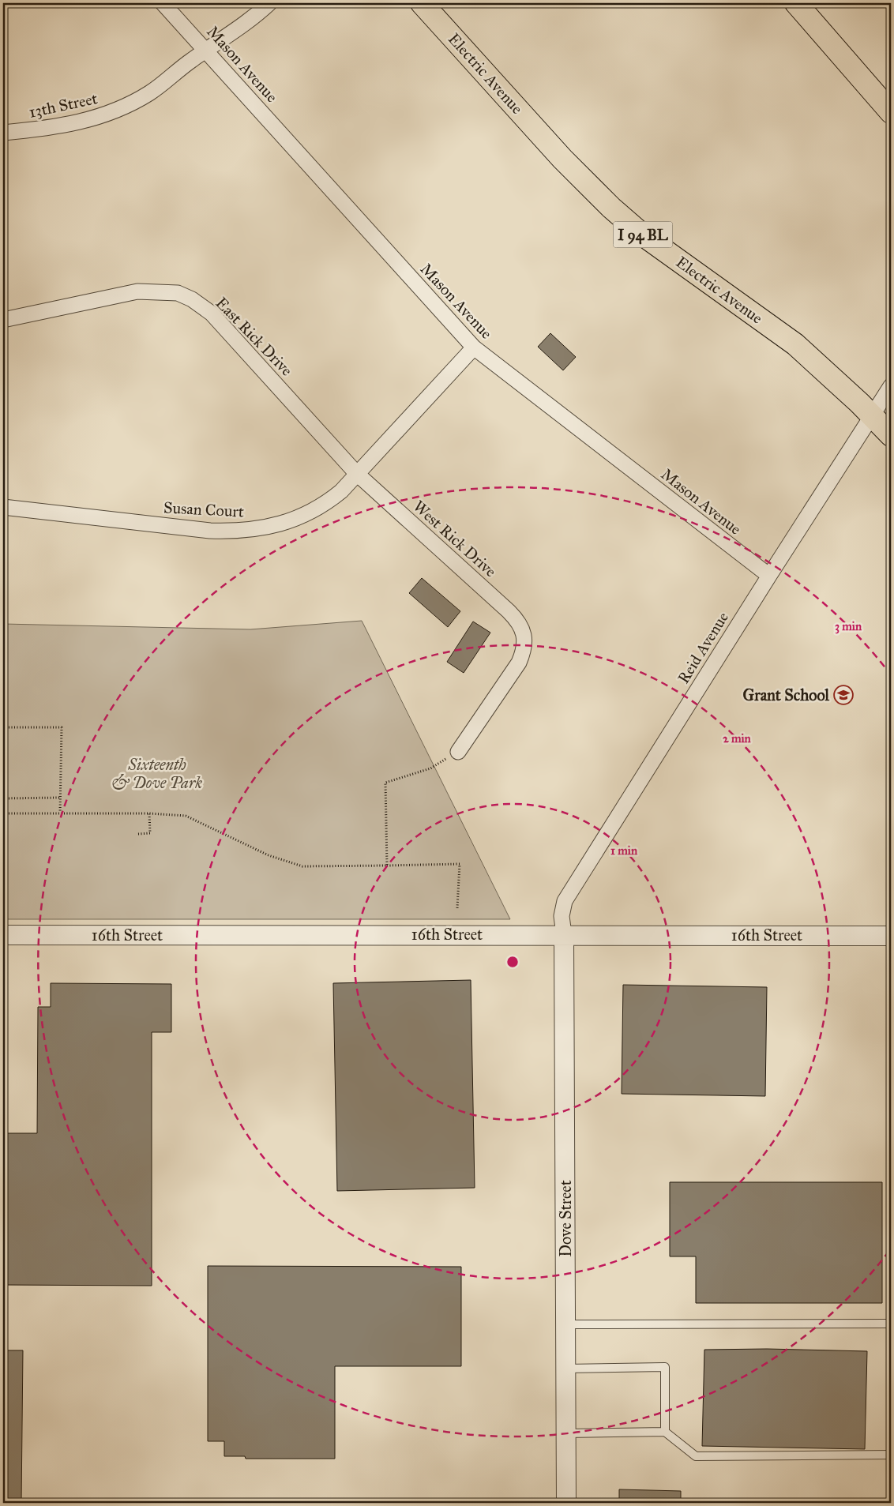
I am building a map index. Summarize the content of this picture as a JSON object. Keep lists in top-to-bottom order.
{
  "streets": {
    "main road": ["Electric Avenue", "I 94 BL"],
    "street": [
      "Mason Avenue",
      "13th Street",
      "East Rick Drive",
      "Susan Court",
      "West Rick Drive",
      "Reid Avenue",
      "16th Street",
      "Dove Street"
    ]
  },
  "crossings": [
    ["Mason Avenue", "13th Street"],
    ["Mason Avenue", "Susan Court"],
    ["Mason Avenue", "Reid Avenue"],
    ["Electric Avenue", "Reid Avenue"],
    ["East Rick Drive", "Susan Court"],
    ["East Rick Drive", "West Rick Drive"],
    ["Susan Court", "West Rick Drive"],
    ["Reid Avenue", "16th Street"],
    ["Reid Avenue", "Dove Street"],
    ["16th Street", "Dove Street"]
  ],
  "parks": ["Sixteenth & Dove Park"],
  "places": {
    "school or university": ["Grant School"]
  },
  "rings": ["3 min", "2 min", "1 min"]
}
